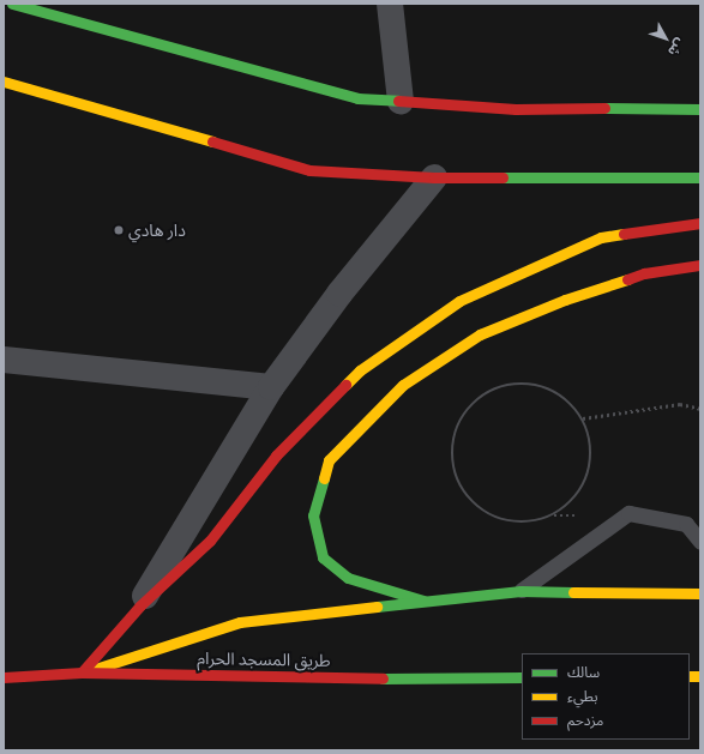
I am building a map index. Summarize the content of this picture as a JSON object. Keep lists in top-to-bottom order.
{
  "streets": {
    "street": ["طريق المسجد الحرام"]
  },
  "places": ["دار هادي"],
  "legend": ["سالك", "بطيء", "مزدحم"],
  "north": "bottom right"
}
